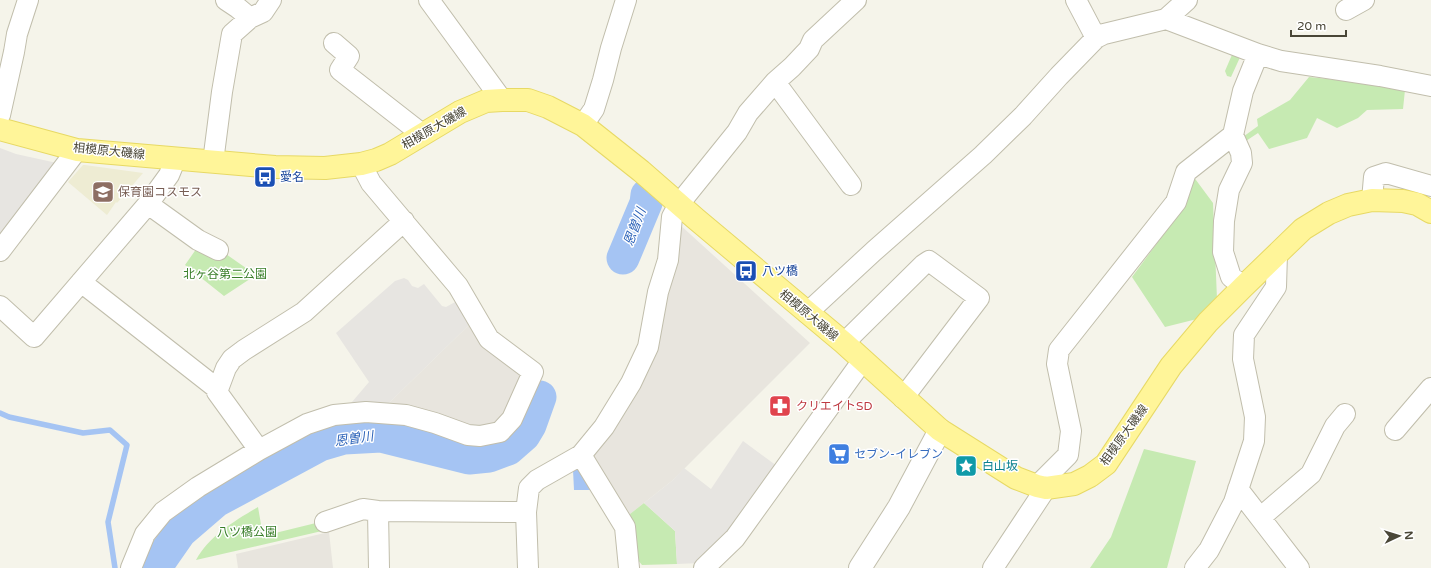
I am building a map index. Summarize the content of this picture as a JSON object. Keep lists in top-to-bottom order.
{
  "streets": {
    "main road": ["相模原大磯線"]
  },
  "water": ["恩曽川"],
  "parks": ["北ヶ谷第二公園", "八ツ橋公園"],
  "places": {
    "bus stop": ["愛名", "八ツ橋"],
    "school or university": ["保育園コスモス"],
    "pharmacy": ["クリエイトSD"],
    "supermarket": ["セブン-イレブン"],
    "place": ["白山坂"]
  },
  "scale_bar": "20 m",
  "north": "right"
}
